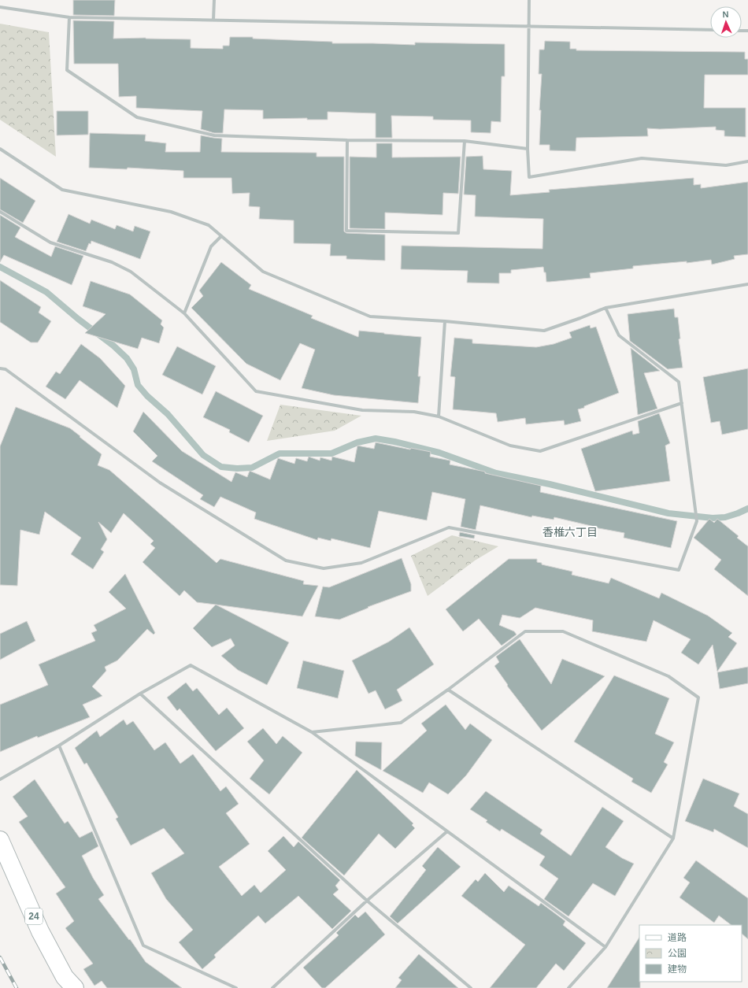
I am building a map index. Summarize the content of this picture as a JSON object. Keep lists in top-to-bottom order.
{
  "streets": {
    "main road": ["24"]
  },
  "districts": ["香椎六丁目"],
  "legend": ["道路", "公園", "建物"],
  "north": "top"
}
